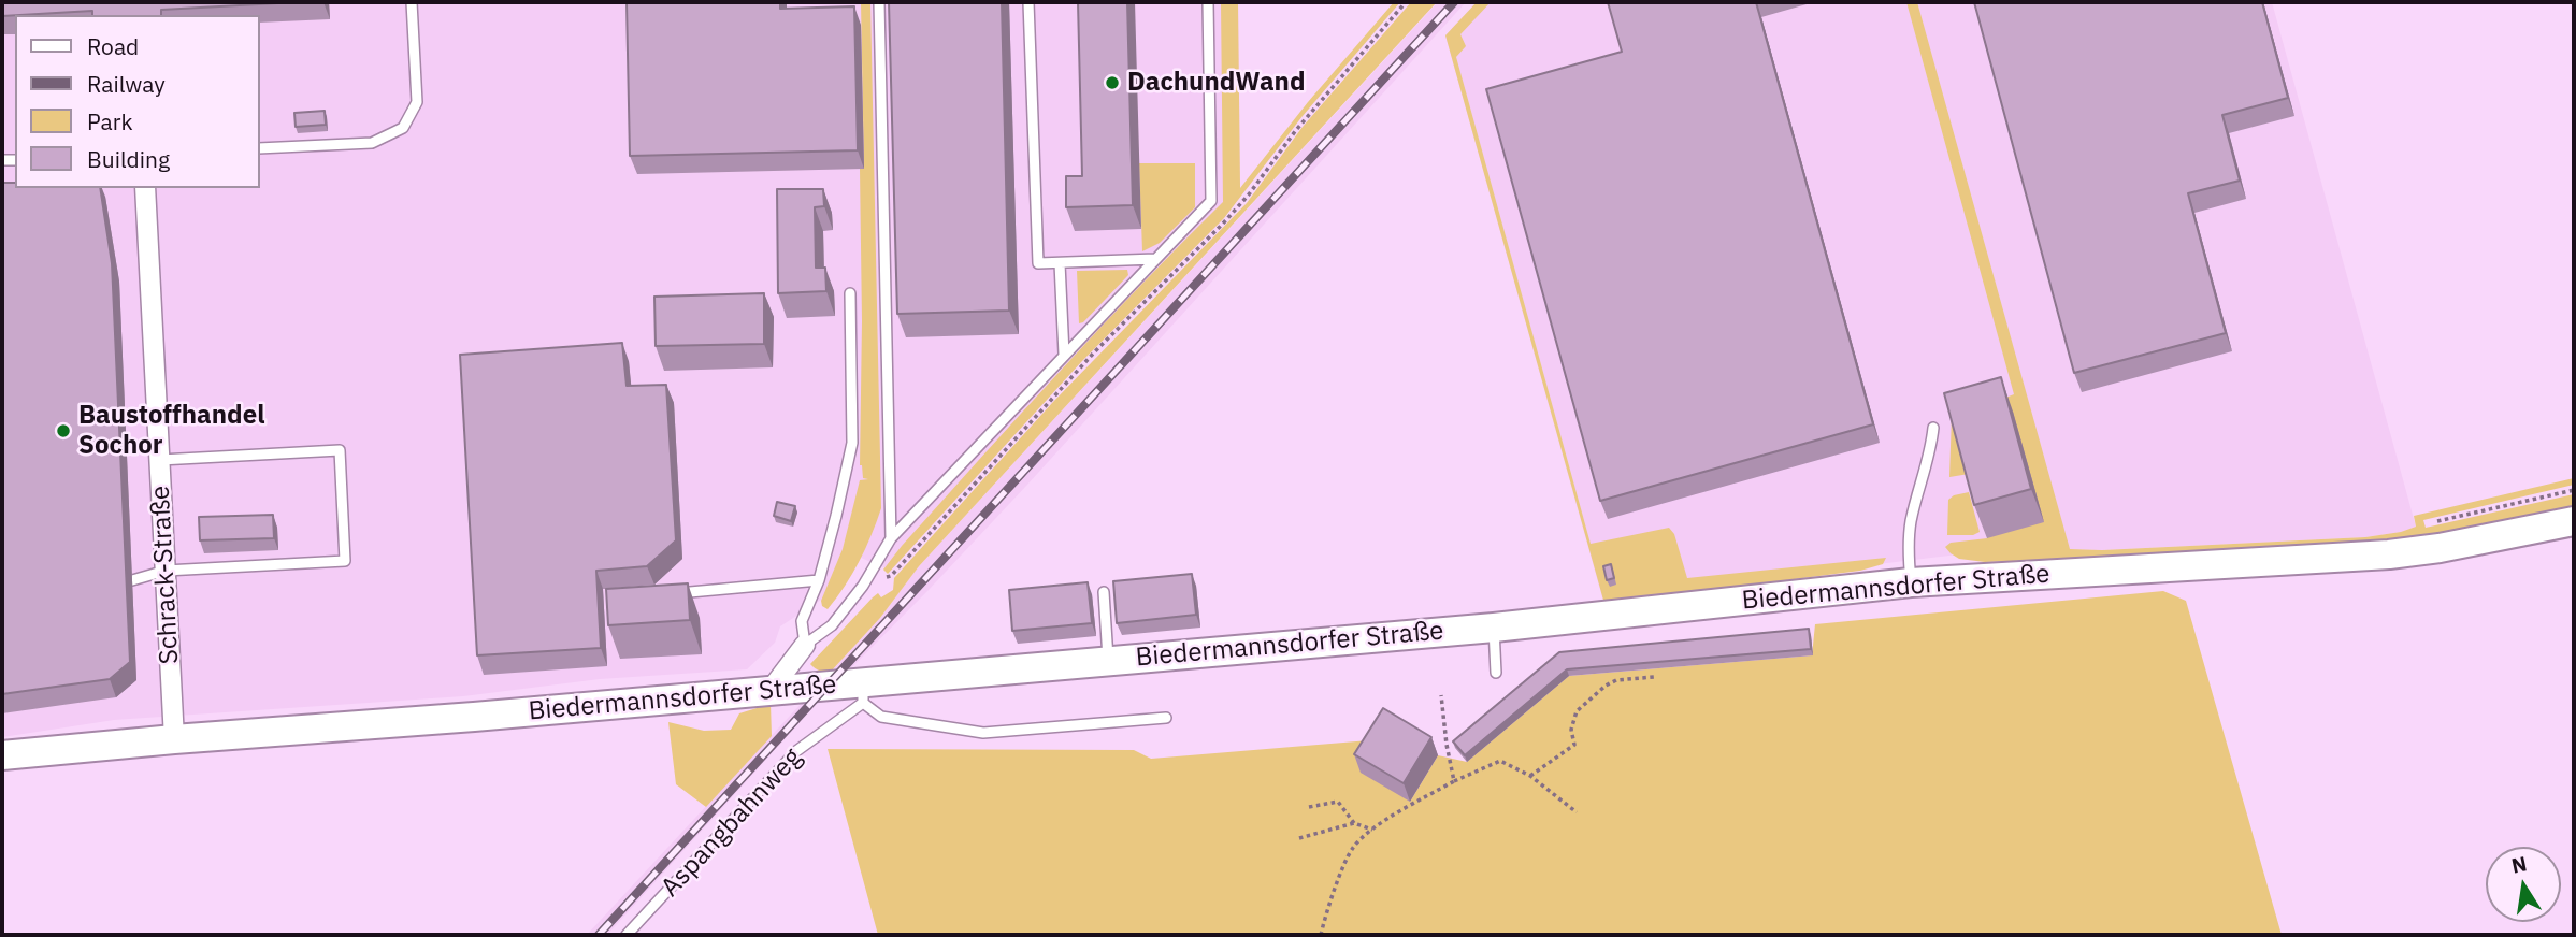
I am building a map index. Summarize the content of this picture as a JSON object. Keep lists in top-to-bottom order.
{
  "streets": {
    "main road": ["Biedermannsdorfer Straße"],
    "street": ["Schrack-Straße"],
    "lane": ["Aspangbahnweg"]
  },
  "crossings": [
    ["Schrack-Straße", "Biedermannsdorfer Straße"],
    ["Biedermannsdorfer Straße", "Aspangbahnweg"]
  ],
  "places": ["DachundWand", "Baustoffhandel Sochor"],
  "legend": [
    "Road",
    "Railway",
    "Park",
    "Building"
  ],
  "north": "top"
}
